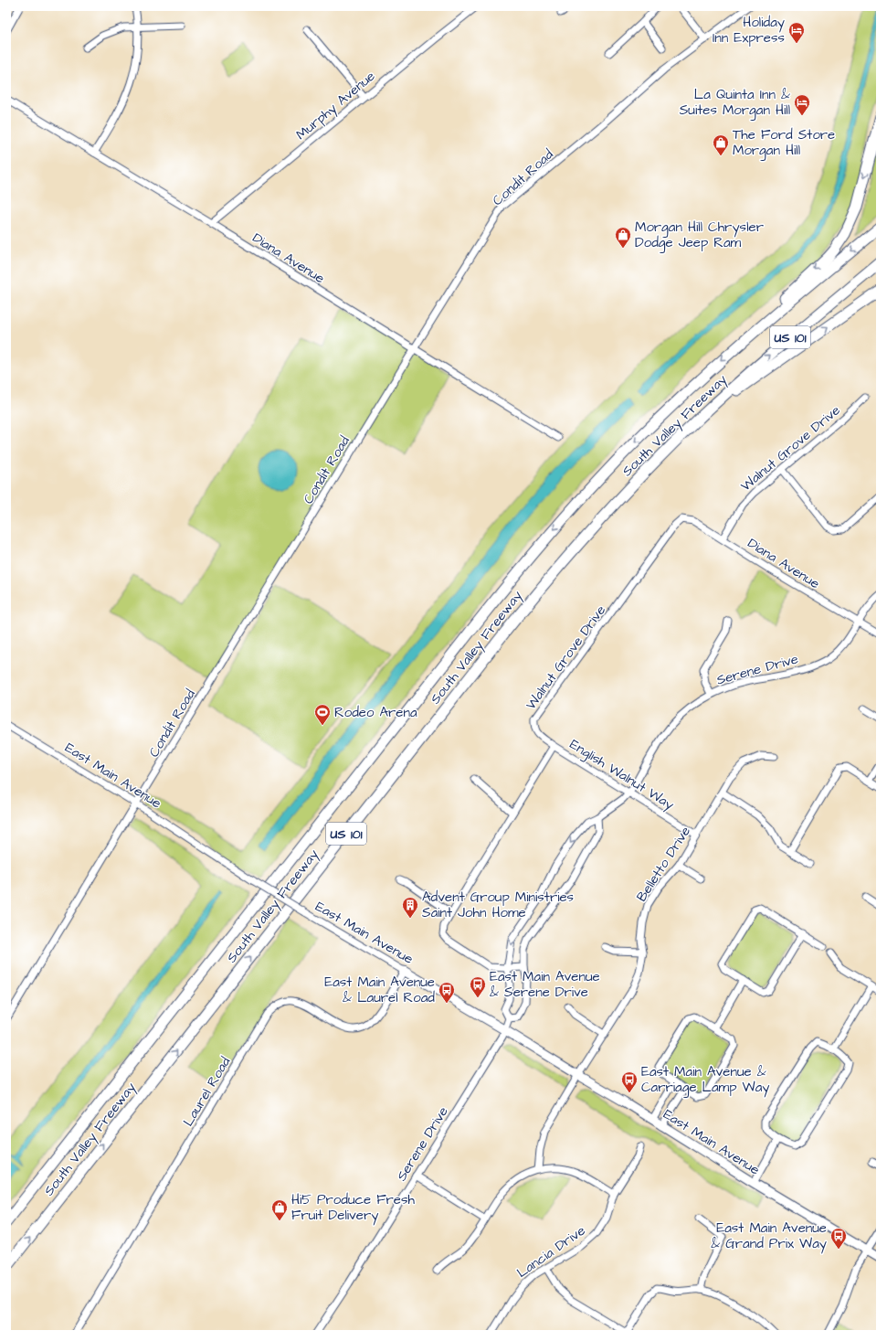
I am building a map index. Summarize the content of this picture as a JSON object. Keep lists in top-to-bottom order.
{
  "streets": {
    "highway": ["US 101", "South Valley Freeway"],
    "main road": ["East Main Avenue"],
    "street": [
      "Murphy Avenue",
      "Condit Road",
      "Diana Avenue",
      "Walnut Grove Drive",
      "Serene Drive",
      "English Walnut Way",
      "Belletto Drive",
      "Laurel Road",
      "Lancia Drive"
    ]
  },
  "crossings": [
    ["Murphy Avenue", "Diana Avenue"],
    ["Condit Road", "Diana Avenue"],
    ["Condit Road", "East Main Avenue"],
    ["Diana Avenue", "Walnut Grove Drive"],
    ["Diana Avenue", "Serene Drive"],
    ["Walnut Grove Drive", "English Walnut Way"],
    ["Serene Drive", "English Walnut Way"],
    ["Serene Drive", "East Main Avenue"],
    ["English Walnut Way", "Belletto Drive"],
    ["East Main Avenue", "Belletto Drive"],
    ["East Main Avenue", "Laurel Road"]
  ],
  "places": {
    "hotel": ["Holiday Inn Express", "La Quinta Inn & Suites Morgan Hill"],
    "shop": ["The Ford Store Morgan Hill", "Morgan Hill Chrysler Dodge Jeep Ram", "Hi5 Produce Fresh Fruit Delivery"],
    "sports": ["Rodeo Arena"],
    "building": ["Advent Group Ministries Saint John Home"],
    "bus stop": [
      "East Main Avenue & Serene Drive",
      "East Main Avenue & Laurel Road",
      "East Main Avenue & Carriage Lamp Way",
      "East Main Avenue & Grand Prix Way"
    ]
  }
}
